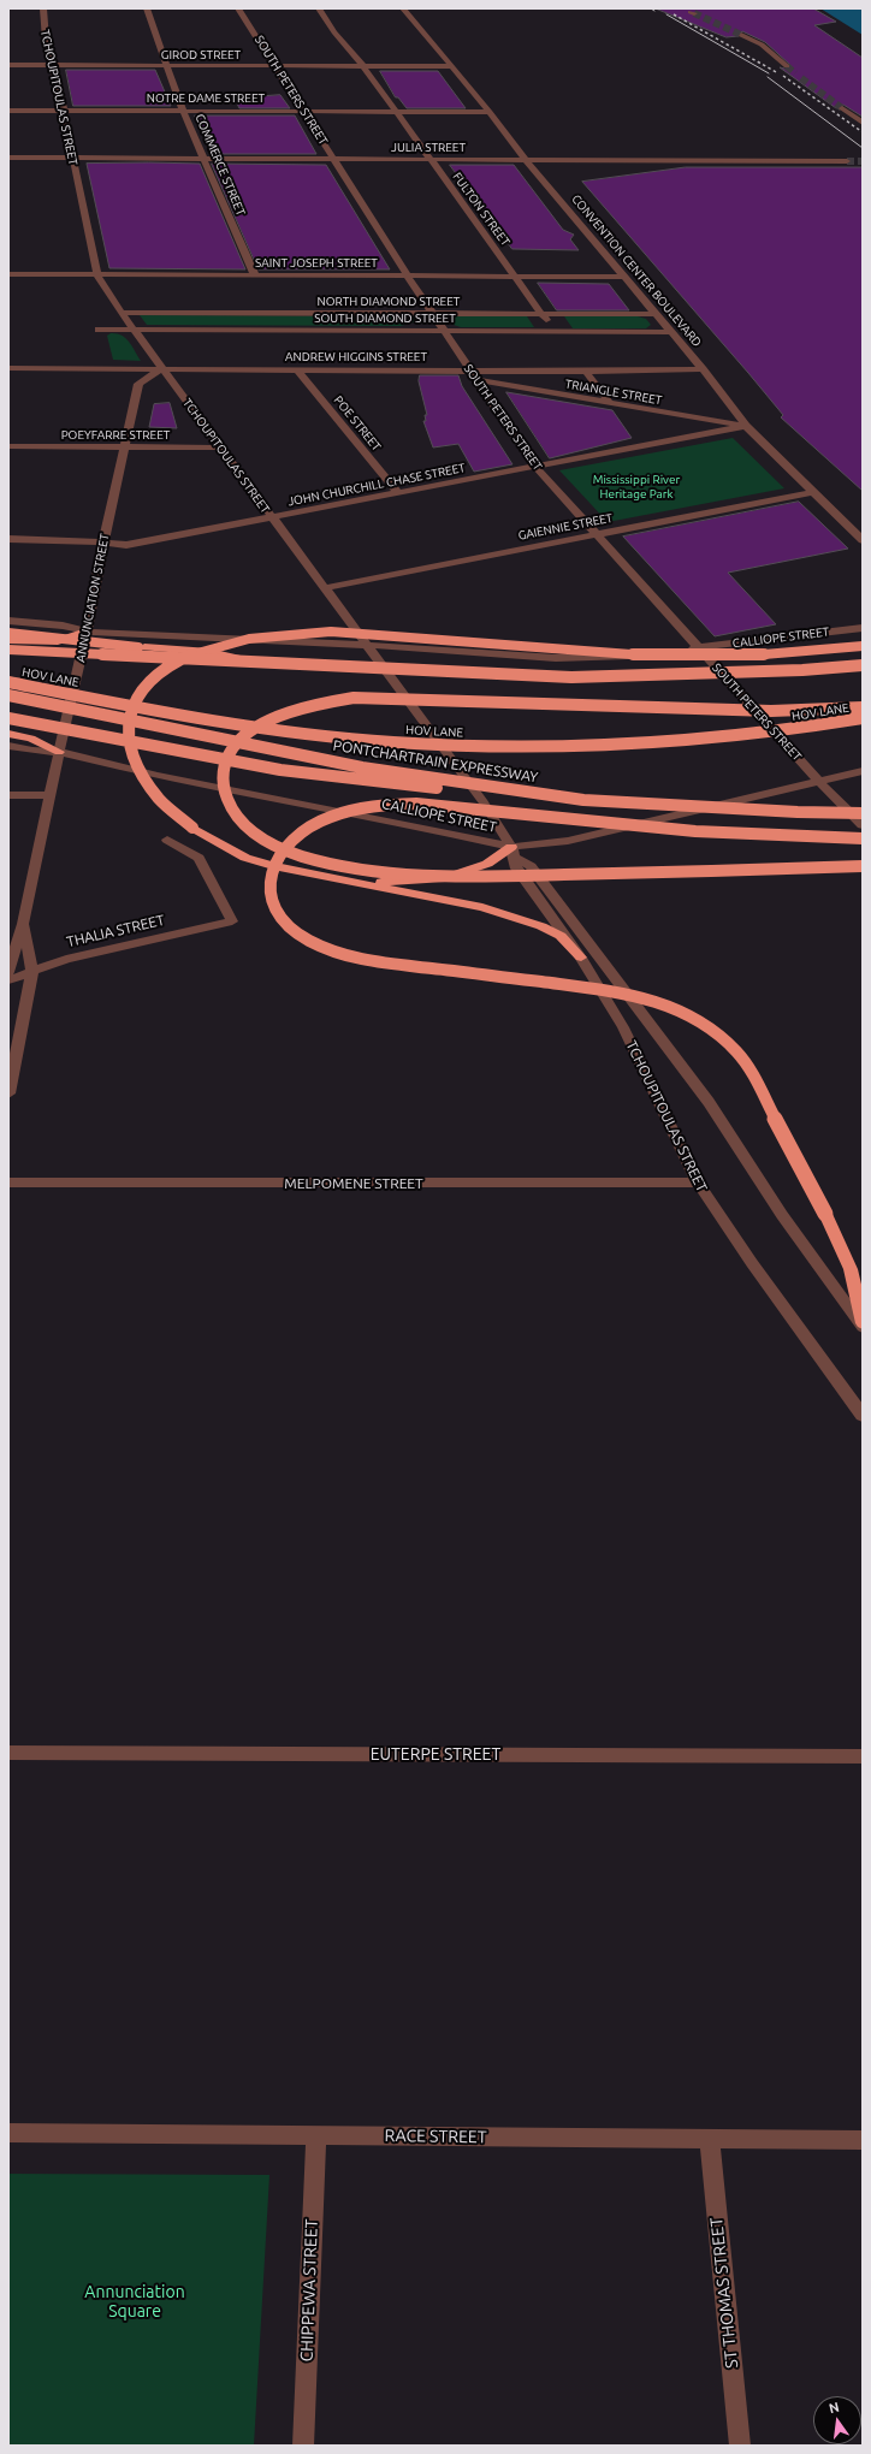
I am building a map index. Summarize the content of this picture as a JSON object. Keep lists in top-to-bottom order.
{
  "streets": {
    "highway": ["HOV LANE", "PONTCHARTRAIN EXPRESSWAY"],
    "street": [
      "GIROD STREET",
      "SOUTH PETERS STREET",
      "TCHOUPITOULAS STREET",
      "NOTRE DAME STREET",
      "JULIA STREET",
      "COMMERCE STREET",
      "FULTON STREET",
      "SAINT JOSEPH STREET",
      "CONVENTION CENTER BOULEVARD",
      "NORTH DIAMOND STREET",
      "SOUTH DIAMOND STREET",
      "ANDREW HIGGINS STREET",
      "TRIANGLE STREET",
      "POE STREET",
      "POEYFARRE STREET",
      "JOHN CHURCHILL CHASE STREET",
      "GAIENNIE STREET",
      "ANNUNCIATION STREET",
      "CALLIOPE STREET",
      "THALIA STREET",
      "MELPOMENE STREET",
      "EUTERPE STREET",
      "RACE STREET",
      "CHIPPEWA STREET",
      "ST THOMAS STREET"
    ]
  },
  "crossings": [
    ["GIROD STREET", "SOUTH PETERS STREET"],
    ["GIROD STREET", "TCHOUPITOULAS STREET"],
    ["GIROD STREET", "COMMERCE STREET"],
    ["GIROD STREET", "FULTON STREET"],
    ["GIROD STREET", "CONVENTION CENTER BOULEVARD"],
    ["SOUTH PETERS STREET", "NOTRE DAME STREET"],
    ["SOUTH PETERS STREET", "JULIA STREET"],
    ["SOUTH PETERS STREET", "SAINT JOSEPH STREET"],
    ["SOUTH PETERS STREET", "NORTH DIAMOND STREET"],
    ["SOUTH PETERS STREET", "SOUTH DIAMOND STREET"],
    ["SOUTH PETERS STREET", "ANDREW HIGGINS STREET"],
    ["SOUTH PETERS STREET", "TRIANGLE STREET"],
    ["SOUTH PETERS STREET", "JOHN CHURCHILL CHASE STREET"],
    ["SOUTH PETERS STREET", "GAIENNIE STREET"],
    ["SOUTH PETERS STREET", "CALLIOPE STREET"],
    ["TCHOUPITOULAS STREET", "NOTRE DAME STREET"],
    ["TCHOUPITOULAS STREET", "JULIA STREET"],
    ["TCHOUPITOULAS STREET", "SAINT JOSEPH STREET"],
    ["TCHOUPITOULAS STREET", "NORTH DIAMOND STREET"],
    ["TCHOUPITOULAS STREET", "SOUTH DIAMOND STREET"],
    ["TCHOUPITOULAS STREET", "ANDREW HIGGINS STREET"],
    ["TCHOUPITOULAS STREET", "POEYFARRE STREET"],
    ["TCHOUPITOULAS STREET", "JOHN CHURCHILL CHASE STREET"],
    ["TCHOUPITOULAS STREET", "GAIENNIE STREET"],
    ["TCHOUPITOULAS STREET", "ANNUNCIATION STREET"],
    ["TCHOUPITOULAS STREET", "CALLIOPE STREET"],
    ["TCHOUPITOULAS STREET", "MELPOMENE STREET"],
    ["NOTRE DAME STREET", "COMMERCE STREET"],
    ["NOTRE DAME STREET", "FULTON STREET"],
    ["NOTRE DAME STREET", "CONVENTION CENTER BOULEVARD"],
    ["JULIA STREET", "COMMERCE STREET"],
    ["JULIA STREET", "FULTON STREET"],
    ["JULIA STREET", "CONVENTION CENTER BOULEVARD"],
    ["COMMERCE STREET", "SAINT JOSEPH STREET"],
    ["FULTON STREET", "SAINT JOSEPH STREET"],
    ["FULTON STREET", "NORTH DIAMOND STREET"],
    ["FULTON STREET", "SOUTH DIAMOND STREET"],
    ["SAINT JOSEPH STREET", "CONVENTION CENTER BOULEVARD"],
    ["CONVENTION CENTER BOULEVARD", "NORTH DIAMOND STREET"],
    ["CONVENTION CENTER BOULEVARD", "SOUTH DIAMOND STREET"],
    ["CONVENTION CENTER BOULEVARD", "ANDREW HIGGINS STREET"],
    ["CONVENTION CENTER BOULEVARD", "TRIANGLE STREET"],
    ["CONVENTION CENTER BOULEVARD", "JOHN CHURCHILL CHASE STREET"],
    ["CONVENTION CENTER BOULEVARD", "GAIENNIE STREET"],
    ["ANDREW HIGGINS STREET", "POE STREET"],
    ["ANDREW HIGGINS STREET", "ANNUNCIATION STREET"],
    ["TRIANGLE STREET", "JOHN CHURCHILL CHASE STREET"],
    ["POE STREET", "JOHN CHURCHILL CHASE STREET"],
    ["POEYFARRE STREET", "ANNUNCIATION STREET"],
    ["JOHN CHURCHILL CHASE STREET", "ANNUNCIATION STREET"],
    ["ANNUNCIATION STREET", "CALLIOPE STREET"],
    ["ANNUNCIATION STREET", "THALIA STREET"],
    ["RACE STREET", "CHIPPEWA STREET"],
    ["RACE STREET", "ST THOMAS STREET"]
  ],
  "parks": ["Mississippi River Heritage Park", "Annunciation Square"],
  "north": "top"
}
